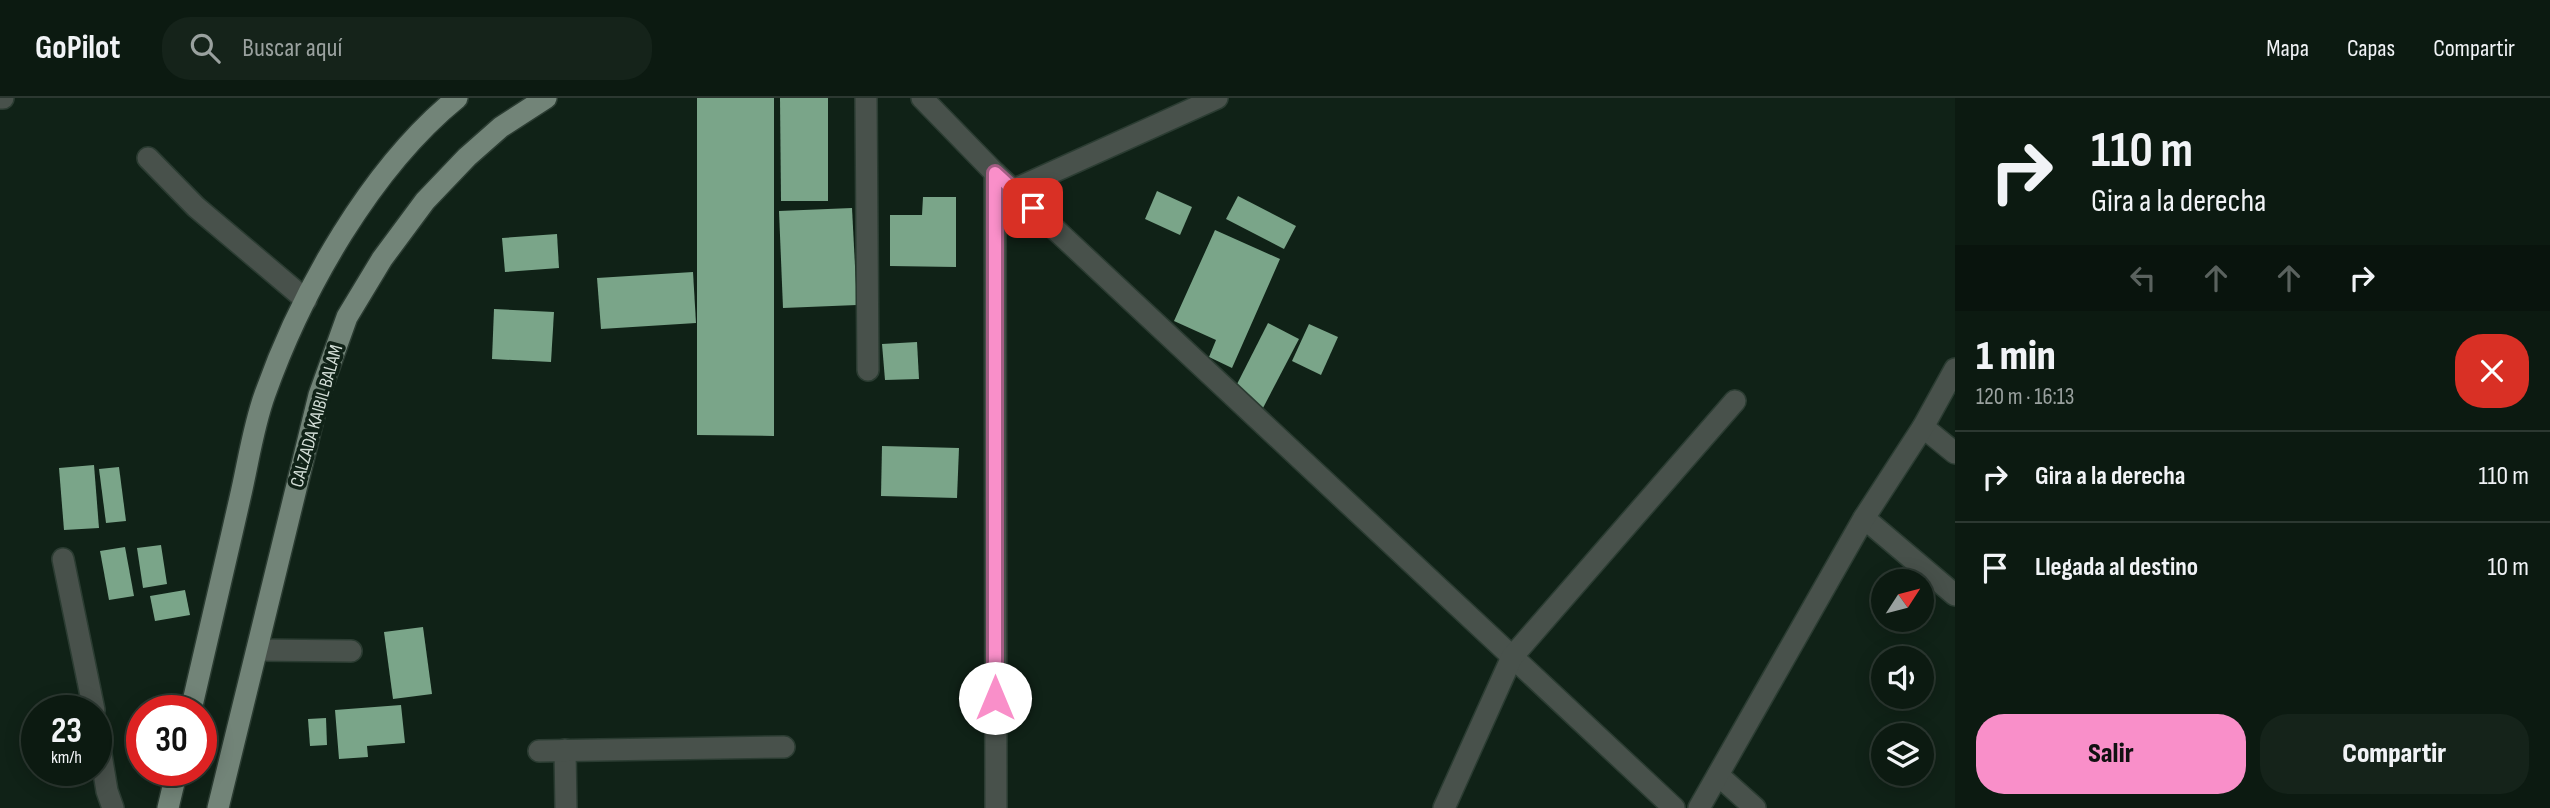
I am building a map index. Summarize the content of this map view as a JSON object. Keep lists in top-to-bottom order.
{
  "streets": {
    "main road": ["CALZADA KAIBIL BALAM"]
  },
  "north": "top right",
  "page": {
    "header": "GoPilot",
    "search": "Buscar aquí",
    "nav": ["Mapa", "Capas", "Compartir"],
    "turn": ["110 m", "Gira a la derecha"],
    "heading": ["1 min", "120 m · 16:13"],
    "list": [
      {
        "name": "Gira a la derecha",
        "value": "110 m"
      },
      {
        "name": "Llegada al destino",
        "value": "10 m"
      }
    ],
    "speed": "23 km/h",
    "limit": "30",
    "buttons": ["Salir", "Compartir"]
  }
}
